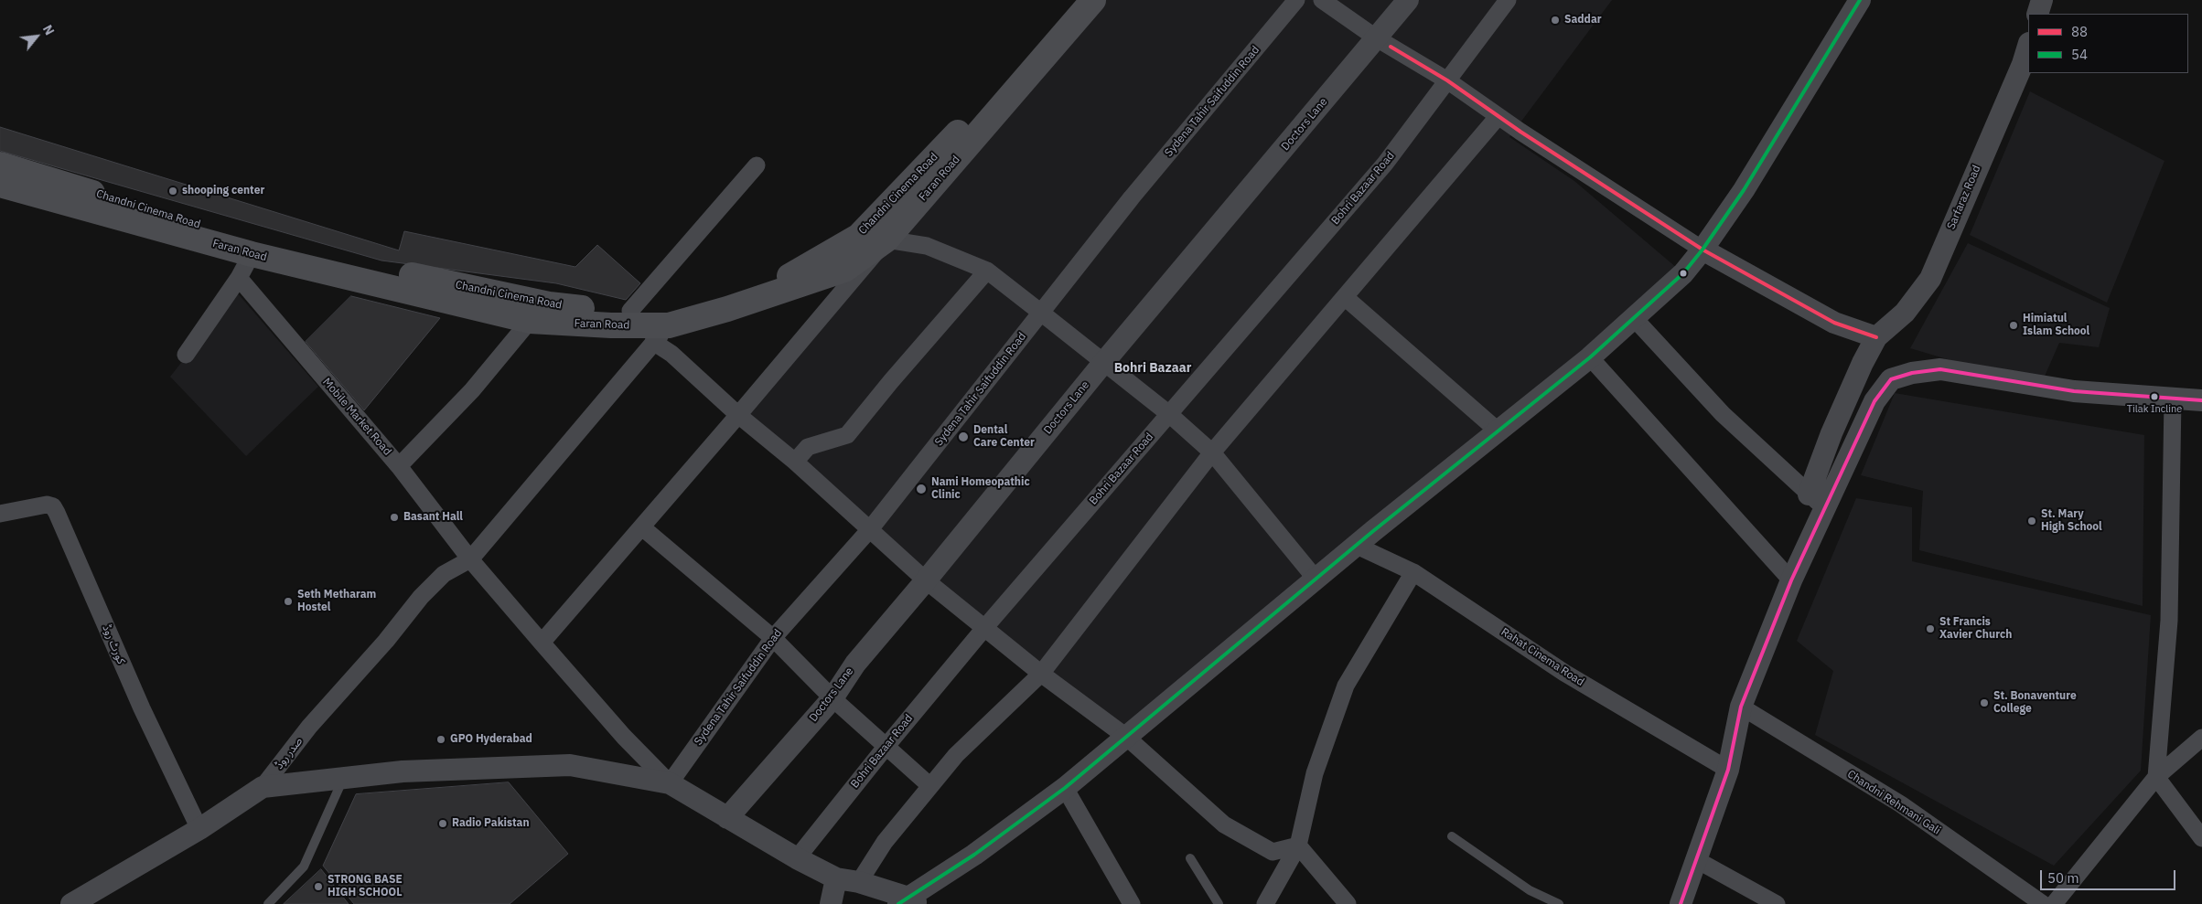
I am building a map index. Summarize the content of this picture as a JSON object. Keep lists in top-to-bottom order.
{
  "streets": {
    "main road": ["Faran Road", "Chandni Cinema Road"],
    "street": [
      "Sydena Tahir Saifuddin Road",
      "Doctors Lane",
      "Bohri Bazaar Road",
      "Sarfaraz Road",
      "Mobile Market Road",
      "کورٹ روڈ",
      "Rahat Cinema Road",
      "صدر روڈ",
      "Chandni Rehmani Gali"
    ]
  },
  "crossings": [
    ["Sydena Tahir Saifuddin Road", "Mobile Market Road"],
    ["Mobile Market Road", "صدر روڈ"],
    ["کورٹ روڈ", "صدر روڈ"]
  ],
  "districts": ["Bohri Bazaar"],
  "places": [
    "Saddar",
    "shooping center",
    "Himiatul Islam School",
    "Tilak Incline",
    "Dental Care Center",
    "Nami Homeopathic Clinic",
    "Basant Hall",
    "St. Mary High School",
    "Seth Metharam Hostel",
    "St Francis Xavier Church",
    "St. Bonaventure College",
    "GPO Hyderabad",
    "Radio Pakistan",
    "STRONG BASE HIGH SCHOOL"
  ],
  "lines": ["transit line 54", "transit line 88"],
  "legend": ["88", "54"],
  "scale_bar": "50 m",
  "north": "top right"
}
